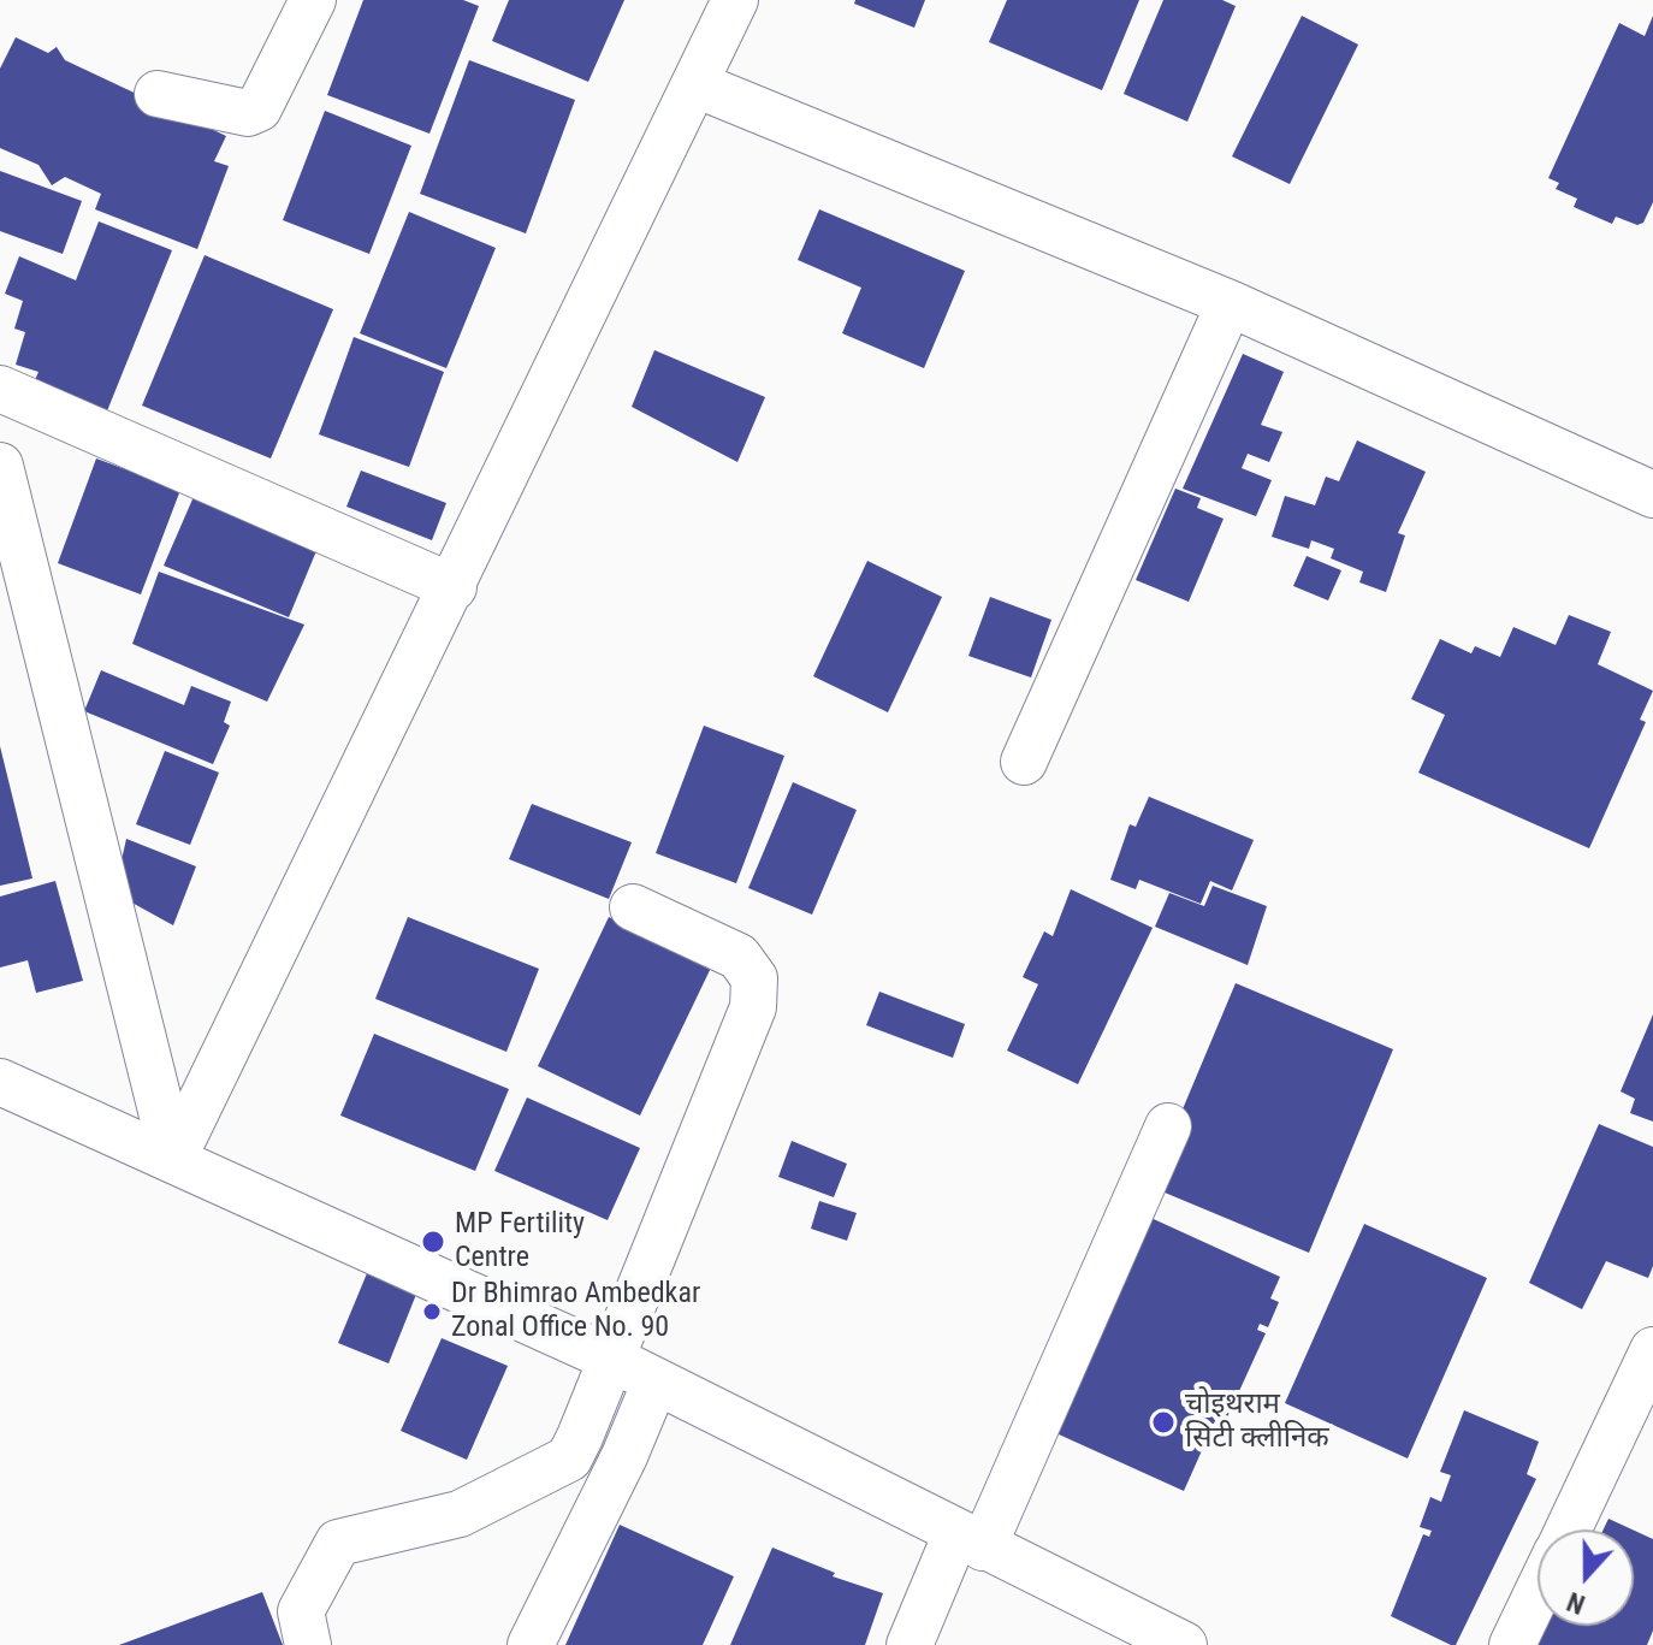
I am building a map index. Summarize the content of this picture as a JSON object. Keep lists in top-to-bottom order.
{
  "places": ["MP Fertility Centre", "Dr Bhimrao Ambedkar Zonal Office No. 90", "चोइथराम सिटी क्लीनिक"],
  "north": "bottom"
}
